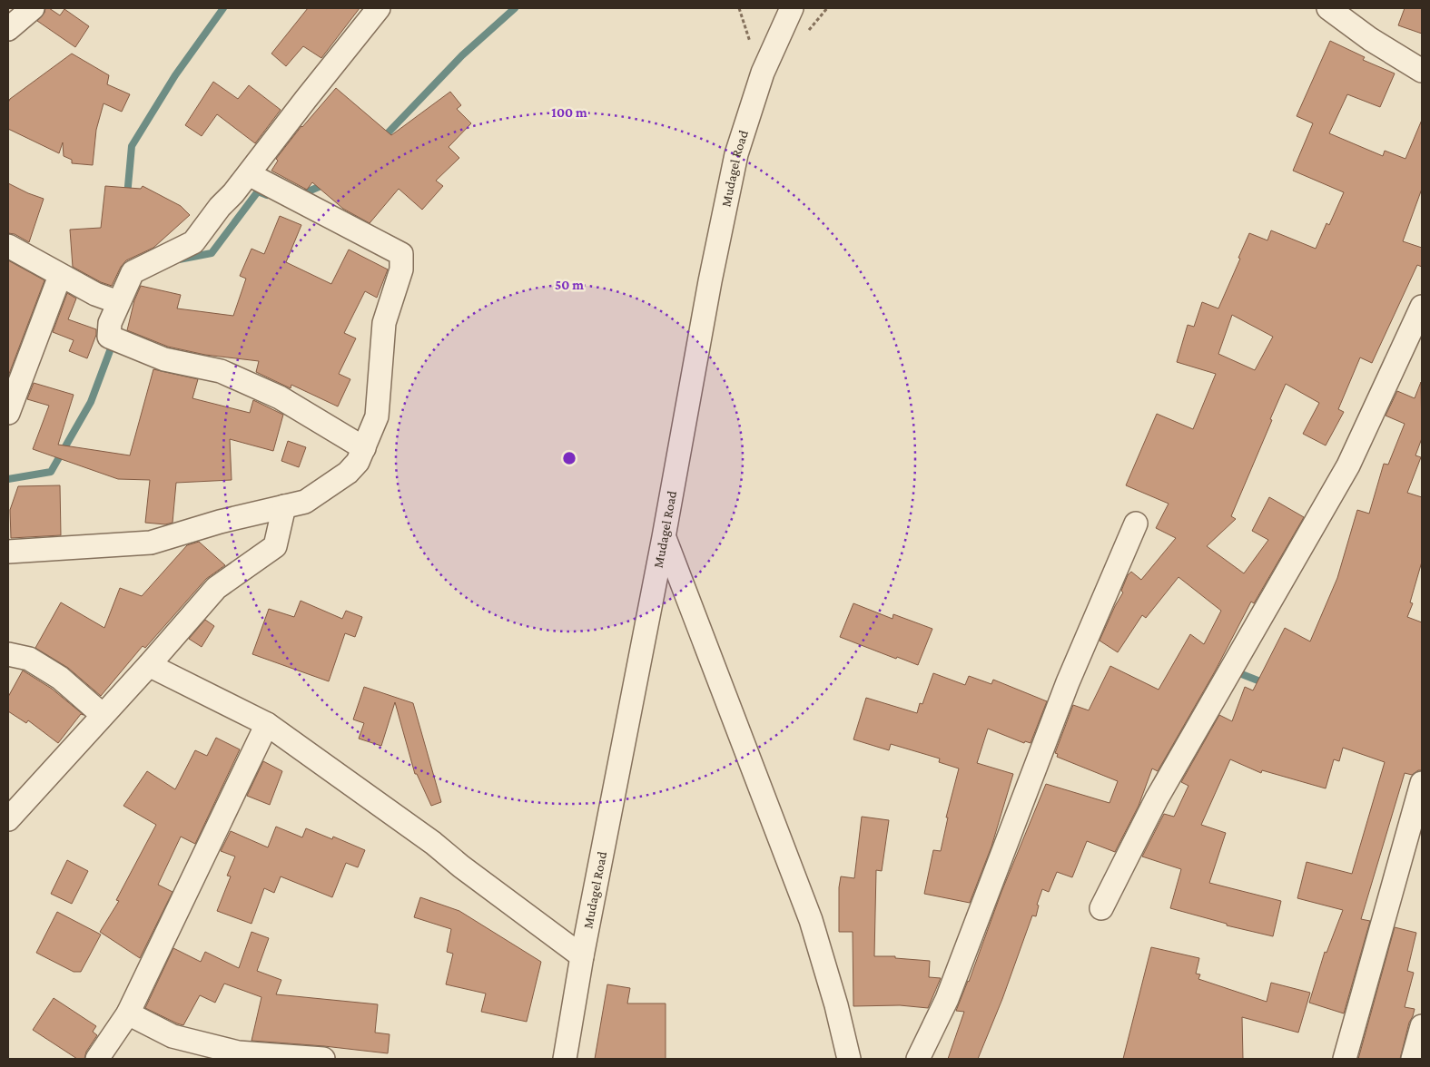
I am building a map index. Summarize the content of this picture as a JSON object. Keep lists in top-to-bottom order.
{
  "streets": {
    "street": ["Mudagel Road"]
  },
  "rings": ["100 m", "50 m"]
}
